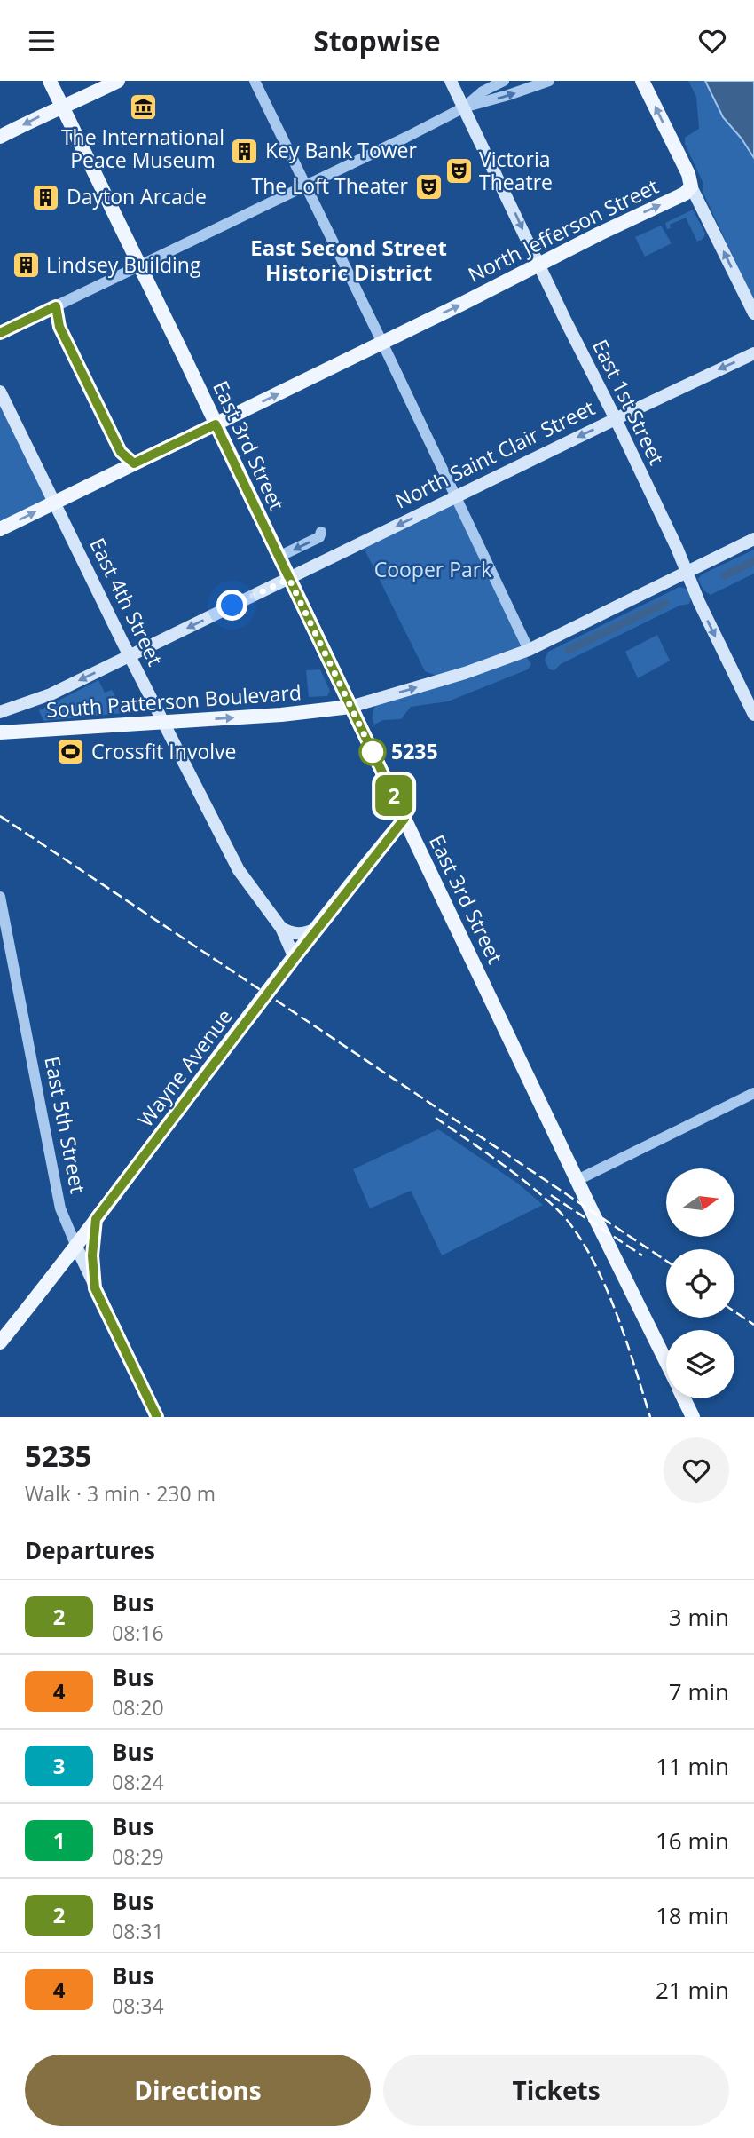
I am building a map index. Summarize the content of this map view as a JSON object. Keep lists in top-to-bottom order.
{
  "streets": {
    "main road": [
      "North Jefferson Street",
      "East 1st Street",
      "East 3rd Street",
      "North Saint Clair Street",
      "East 4th Street",
      "South Patterson Boulevard",
      "Wayne Avenue",
      "East 5th Street"
    ]
  },
  "crossings": [
    ["North Jefferson Street", "East 1st Street"],
    ["North Jefferson Street", "East 3rd Street"],
    ["North Jefferson Street", "East 4th Street"],
    ["East 1st Street", "North Saint Clair Street"],
    ["East 3rd Street", "North Saint Clair Street"],
    ["East 3rd Street", "South Patterson Boulevard"],
    ["East 3rd Street", "Wayne Avenue"],
    ["North Saint Clair Street", "East 4th Street"],
    ["East 4th Street", "South Patterson Boulevard"],
    ["East 4th Street", "Wayne Avenue"],
    ["Wayne Avenue", "East 5th Street"]
  ],
  "one_way": [
    "North Jefferson Street",
    "East 1st Street",
    "North Saint Clair Street",
    "South Patterson Boulevard"
  ],
  "districts": ["East Second Street Historic District"],
  "parks": ["Cooper Park"],
  "places": {
    "museum": ["The International Peace Museum"],
    "building": ["Key Bank Tower", "Dayton Arcade", "Lindsey Building"],
    "theatre": ["Victoria Theatre", "The Loft Theater"],
    "sports": ["Crossfit Involve"],
    "other": ["5235"]
  },
  "lines": ["bus line 2"],
  "north": "right",
  "page": {
    "header": "Stopwise",
    "on_map": "2",
    "heading": [
      ["5235", "Walk · 3 min · 230 m"],
      "Departures"
    ],
    "list": [
      {
        "mark": "2",
        "name": "Bus",
        "note": "08:16",
        "value": "3 min"
      },
      {
        "mark": "4",
        "name": "Bus",
        "note": "08:20",
        "value": "7 min"
      },
      {
        "mark": "3",
        "name": "Bus",
        "note": "08:24",
        "value": "11 min"
      },
      {
        "mark": "1",
        "name": "Bus",
        "note": "08:29",
        "value": "16 min"
      },
      {
        "mark": "2",
        "name": "Bus",
        "note": "08:31",
        "value": "18 min"
      },
      {
        "mark": "4",
        "name": "Bus",
        "note": "08:34",
        "value": "21 min"
      }
    ],
    "buttons": ["Directions", "Tickets"]
  }
}
